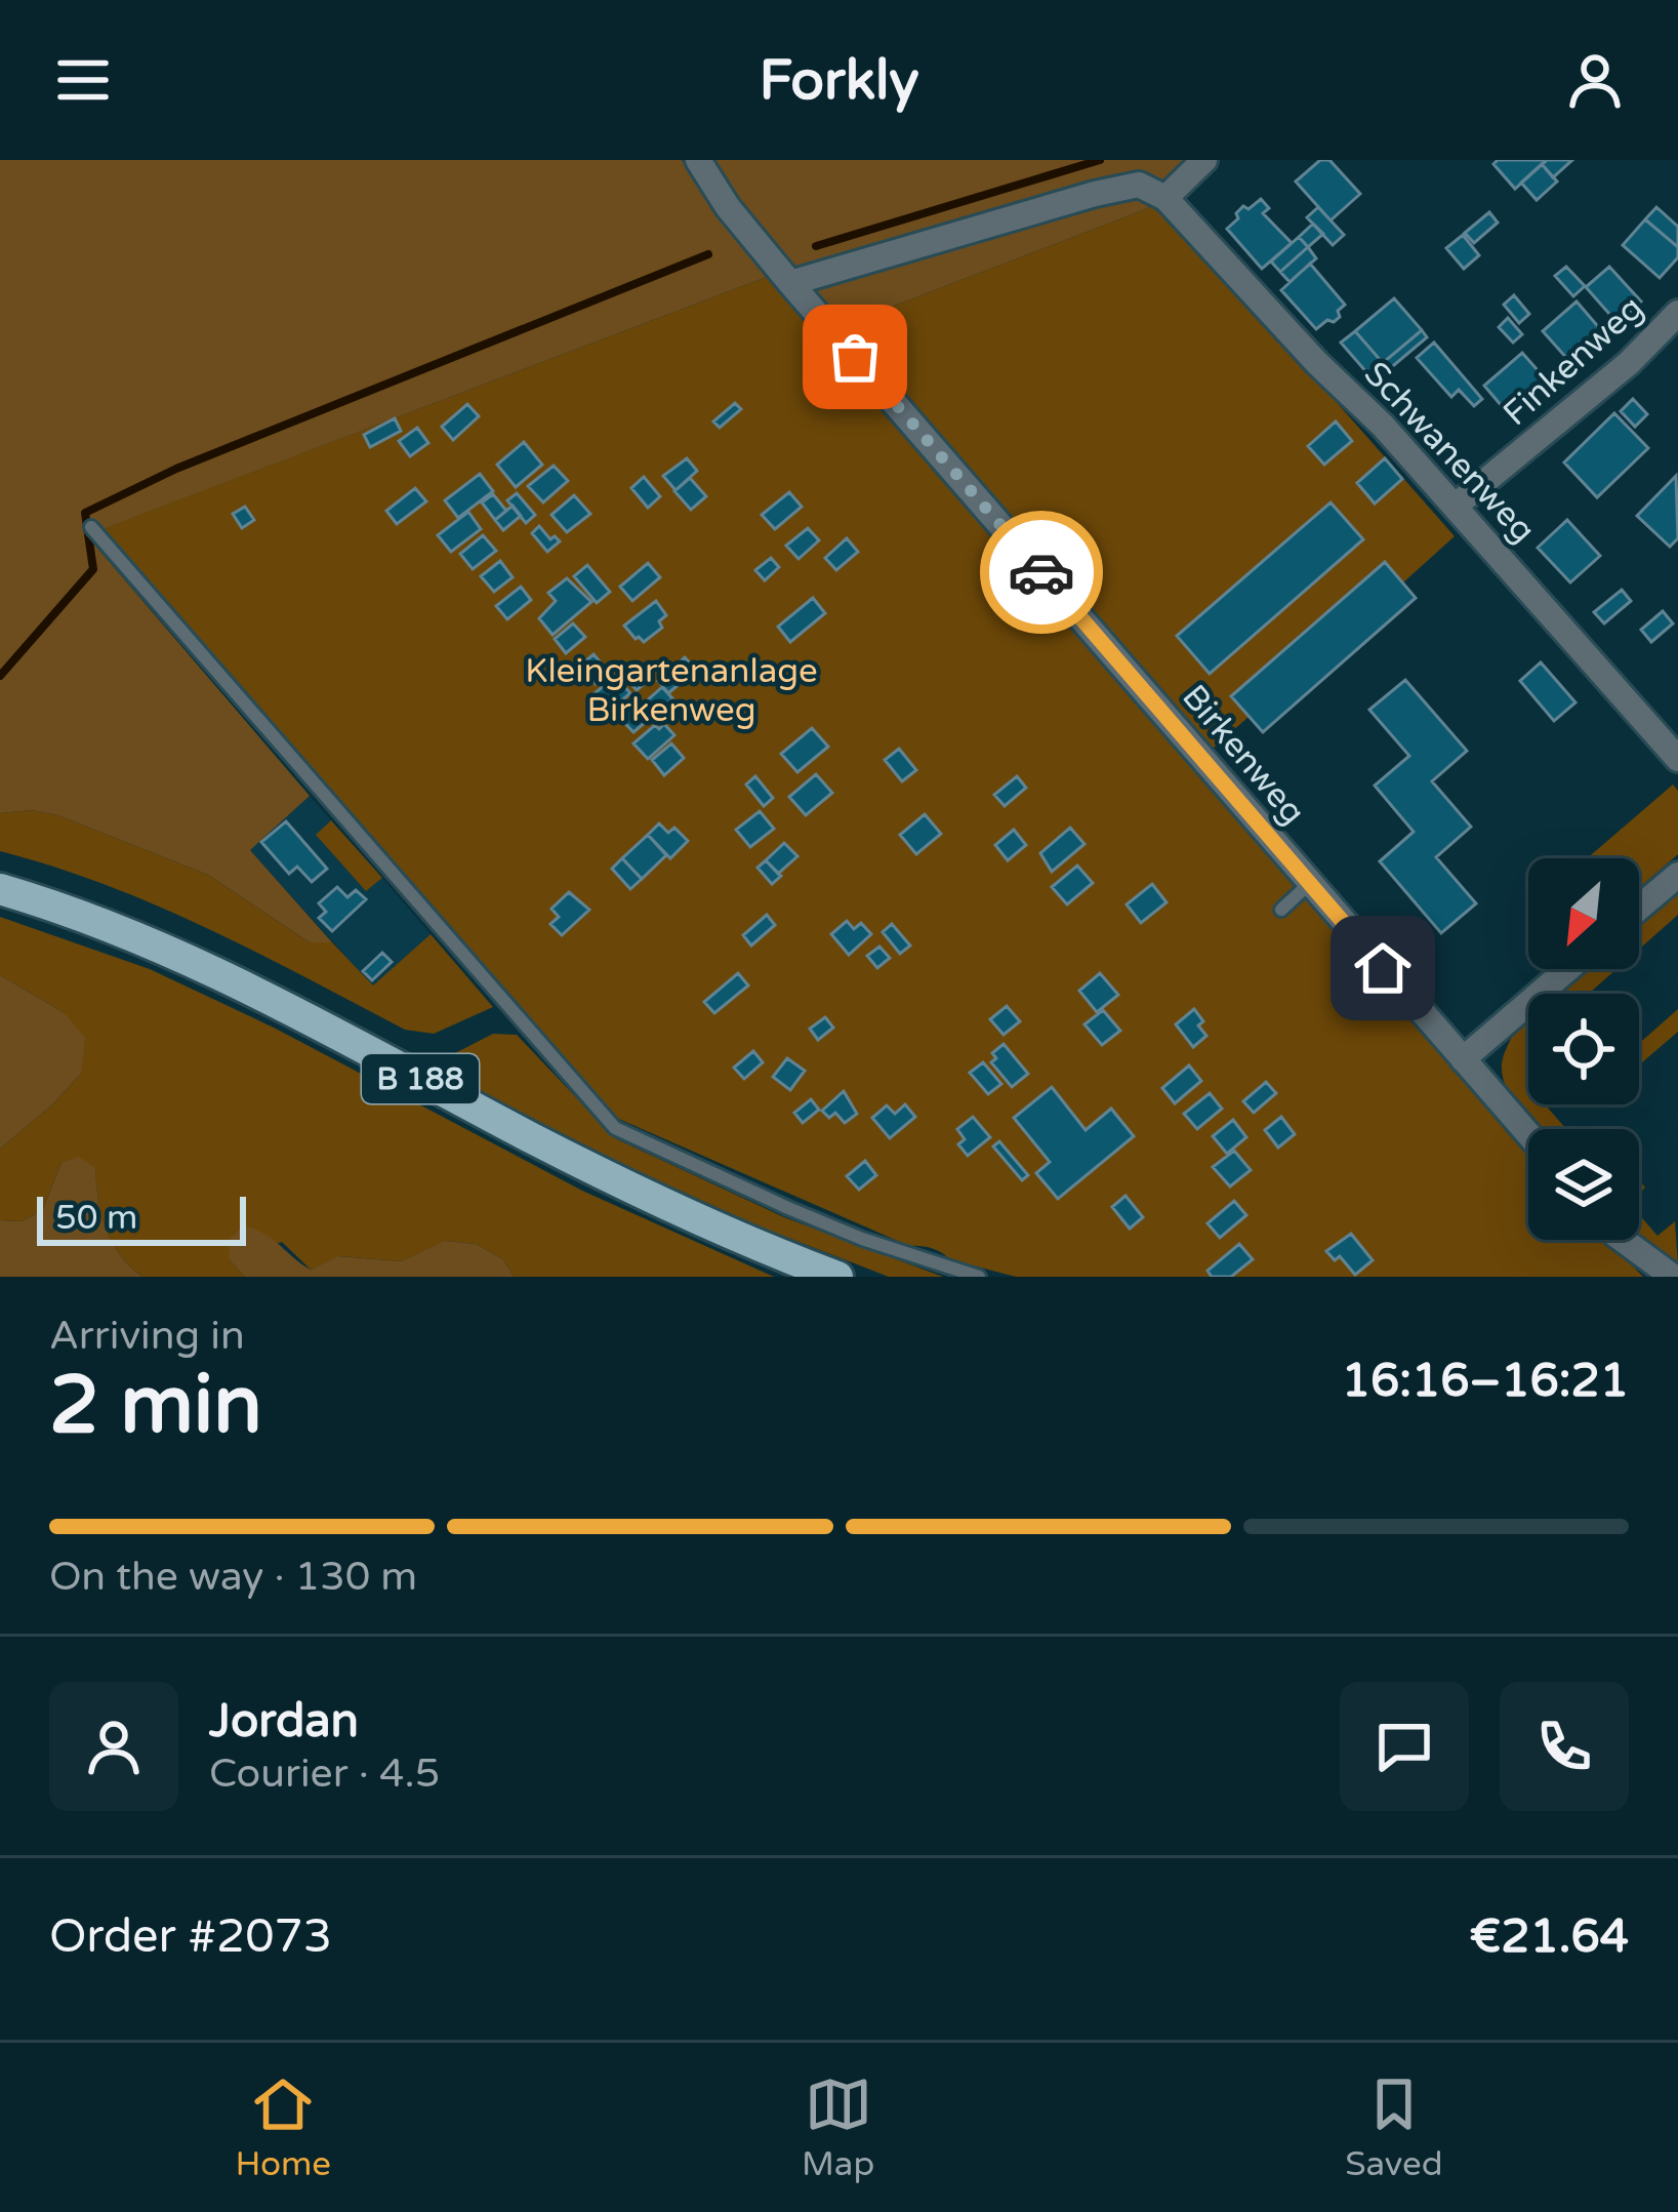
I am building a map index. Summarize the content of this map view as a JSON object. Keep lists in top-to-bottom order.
{
  "streets": {
    "main road": ["B 188"],
    "street": ["Finkenweg", "Schwanenweg", "Birkenweg"]
  },
  "crossings": [
    ["Finkenweg", "Schwanenweg"]
  ],
  "parks": ["Kleingartenanlage Birkenweg"],
  "scale_bar": "50 m",
  "north": "bottom left",
  "page": {
    "header": "Forkly",
    "scale": "50 m",
    "heading": ["2 min", "Arriving in", "16:16–16:21"],
    "panel": [
      "Jordan",
      "Courier · 4.5",
      "Order #2073",
      "€21.64"
    ],
    "bar": "On the way · 130 m",
    "tabs": ["Home", "Map", "Saved"]
  }
}
